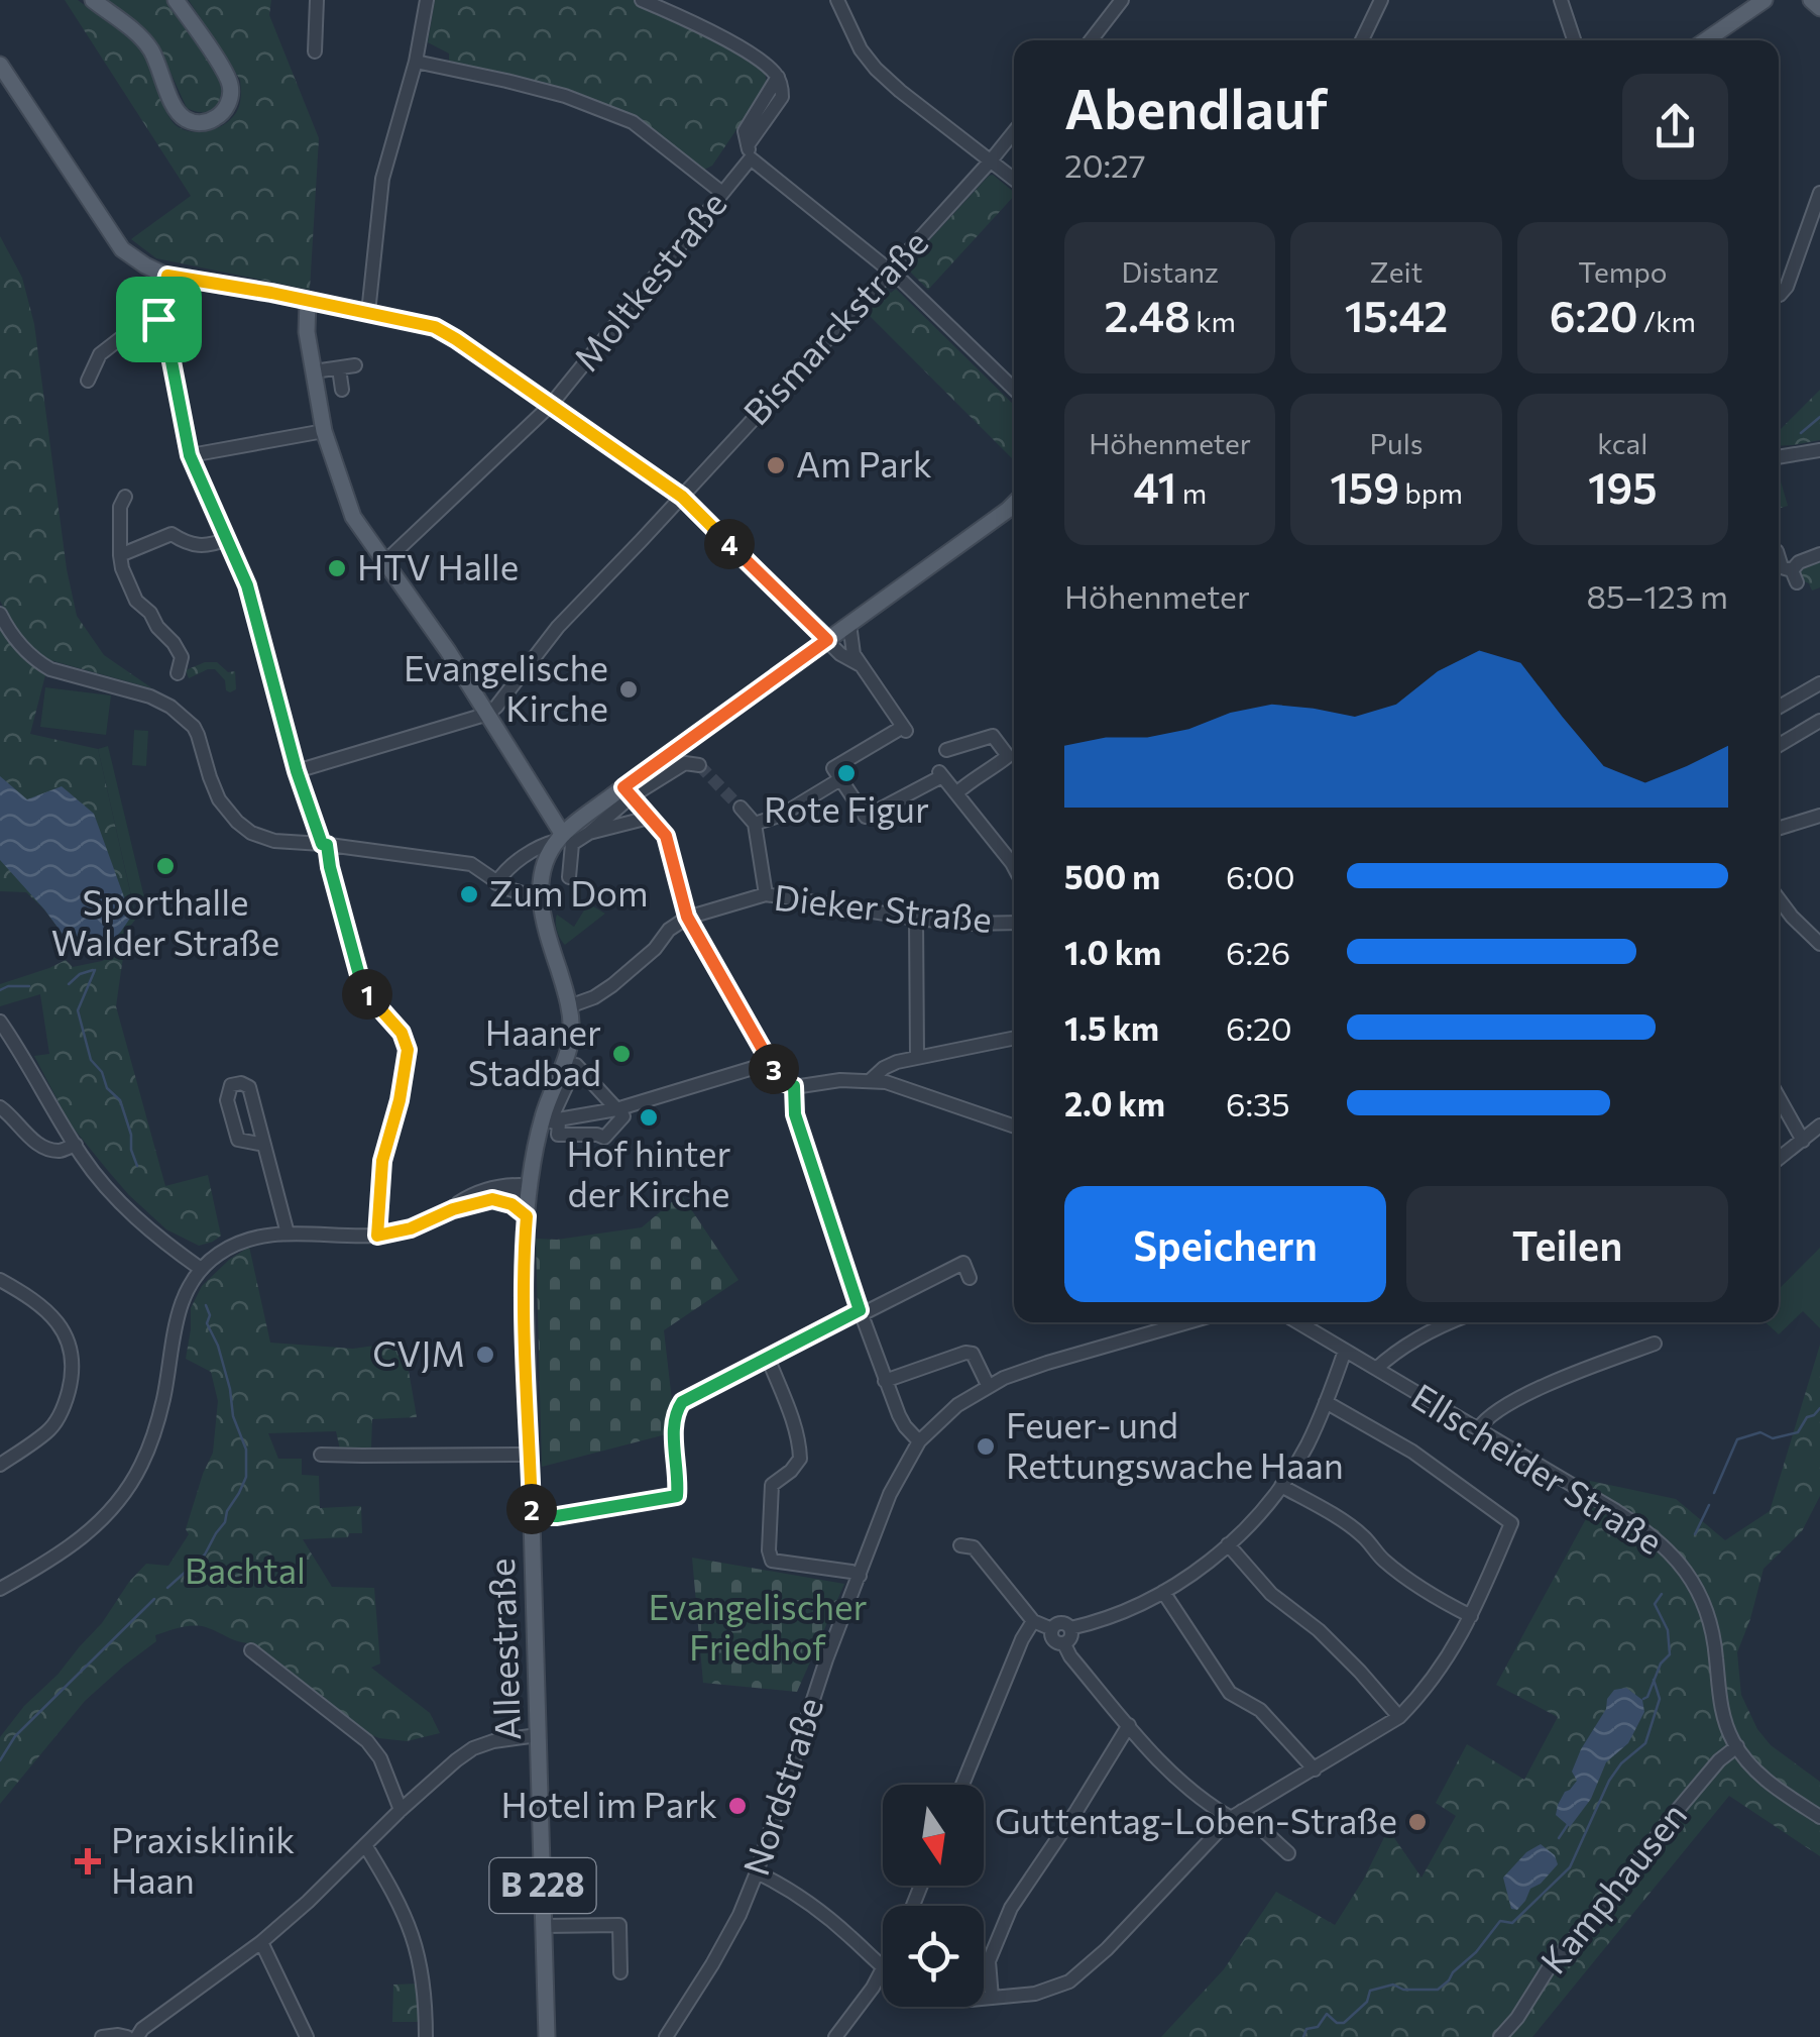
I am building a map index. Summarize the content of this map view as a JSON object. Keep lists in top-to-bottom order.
{
  "streets": {
    "main road": ["Alleestraße", "B 228"],
    "street": [
      "Moltkestraße",
      "Bismarckstraße",
      "Dieker Straße",
      "Ellscheider Straße",
      "Nordstraße",
      "Kamphausen"
    ]
  },
  "crossings": [
    ["Ellscheider Straße", "Kamphausen"],
    ["Alleestraße", "B 228"]
  ],
  "parks": ["Bachtal", "Evangelischer Friedhof"],
  "places": {
    "other": [
      "Am Park",
      "HTV Halle",
      "Evangelische Kirche",
      "Rote Figur",
      "Sporthalle Walder Straße",
      "Zum Dom",
      "Haaner Stadbad",
      "Hof hinter der Kirche",
      "CVJM",
      "Feuer- und Rettungswache Haan",
      "Hotel im Park",
      "Guttentag-Loben-Straße"
    ],
    "health": ["Praxisklinik Haan"]
  },
  "north": "bottom",
  "page": {
    "heading": ["Abendlauf", "20:27"],
    "stats": [
      ["Distanz", "2.48 km"],
      ["Zeit", "15:42"],
      ["Tempo", "6:20 /km"],
      ["Höhenmeter", "41 m"],
      ["Puls", "159 bpm"],
      ["kcal", "195"]
    ],
    "pins": [
      "4",
      "1",
      "3",
      "2"
    ],
    "chart": ["Höhenmeter", "85–123 m"],
    "list": [
      {
        "name": "500 m",
        "note": "6:00"
      },
      {
        "name": "1.0 km",
        "note": "6:26"
      },
      {
        "name": "1.5 km",
        "note": "6:20"
      },
      {
        "name": "2.0 km",
        "note": "6:35"
      }
    ],
    "buttons": ["Speichern", "Teilen"]
  }
}
